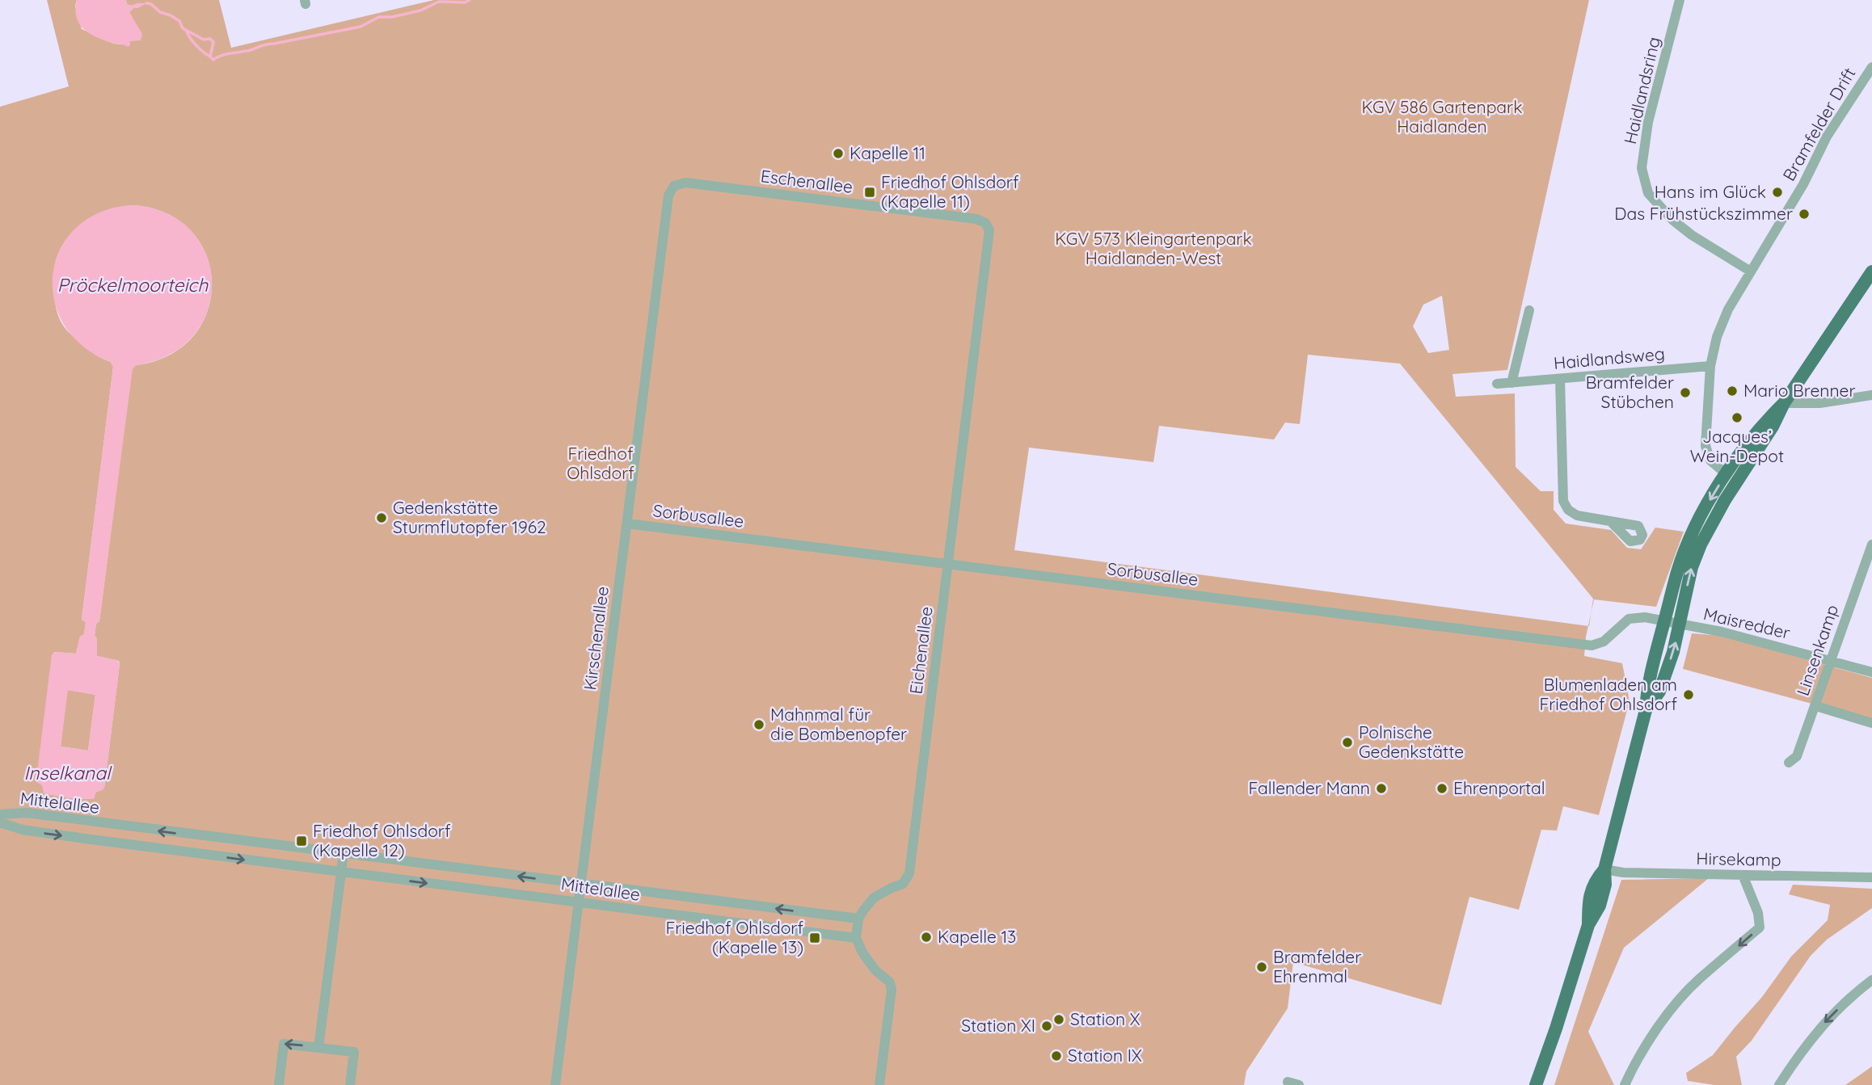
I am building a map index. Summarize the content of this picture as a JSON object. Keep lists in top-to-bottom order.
{
  "streets": {
    "street": [
      "Haidlandsring",
      "Bramfelder Drift",
      "Eschenallee",
      "Haidlandsweg",
      "Sorbusallee",
      "Maisredder",
      "Kirschenallee",
      "Eichenallee",
      "Linsenkamp",
      "Mittelallee",
      "Hirsekamp"
    ]
  },
  "crossings": [
    ["Haidlandsring", "Bramfelder Drift"],
    ["Bramfelder Drift", "Haidlandsweg"],
    ["Eschenallee", "Kirschenallee"],
    ["Eschenallee", "Eichenallee"],
    ["Sorbusallee", "Maisredder"],
    ["Sorbusallee", "Kirschenallee"],
    ["Sorbusallee", "Eichenallee"],
    ["Maisredder", "Linsenkamp"],
    ["Kirschenallee", "Mittelallee"],
    ["Eichenallee", "Mittelallee"]
  ],
  "water": ["Pröckelmoorteich", "Inselkanal"],
  "parks": ["KGV 586 Gartenpark Haidlanden", "KGV 573 Kleingartenpark Haidlanden-West", "Friedhof Ohlsdorf"],
  "places": {
    "other": [
      "Kapelle 11",
      "Hans im Glück",
      "Das Frühstückszimmer",
      "Mario Brenner",
      "Bramfelder Stübchen",
      "Jacques’ Wein-Depot",
      "Gedenkstätte Sturmflutopfer 1962",
      "Blumenladen am Friedhof Ohlsdorf",
      "Mahnmal für die Bombenopfer",
      "Polnische Gedenkstätte",
      "Fallender Mann",
      "Ehrenportal",
      "Kapelle 13",
      "Bramfelder Ehrenmal",
      "Station X",
      "Station XI",
      "Station IX"
    ],
    "transit": ["Friedhof Ohlsdorf (Kapelle 11)", "Friedhof Ohlsdorf (Kapelle 12)", "Friedhof Ohlsdorf (Kapelle 13)"]
  }
}
